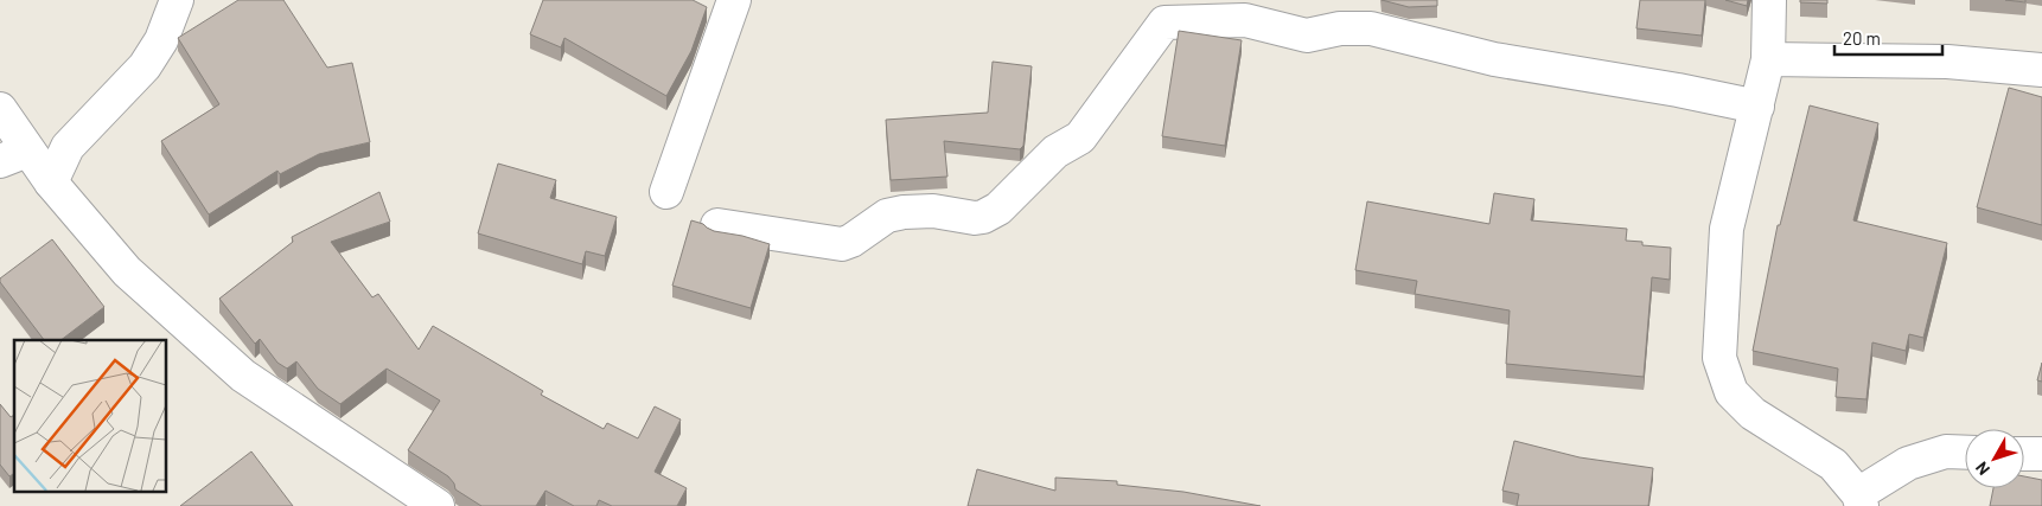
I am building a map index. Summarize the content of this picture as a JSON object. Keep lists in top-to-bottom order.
{
  "scale_bar": "20 m",
  "north": "bottom left"
}
